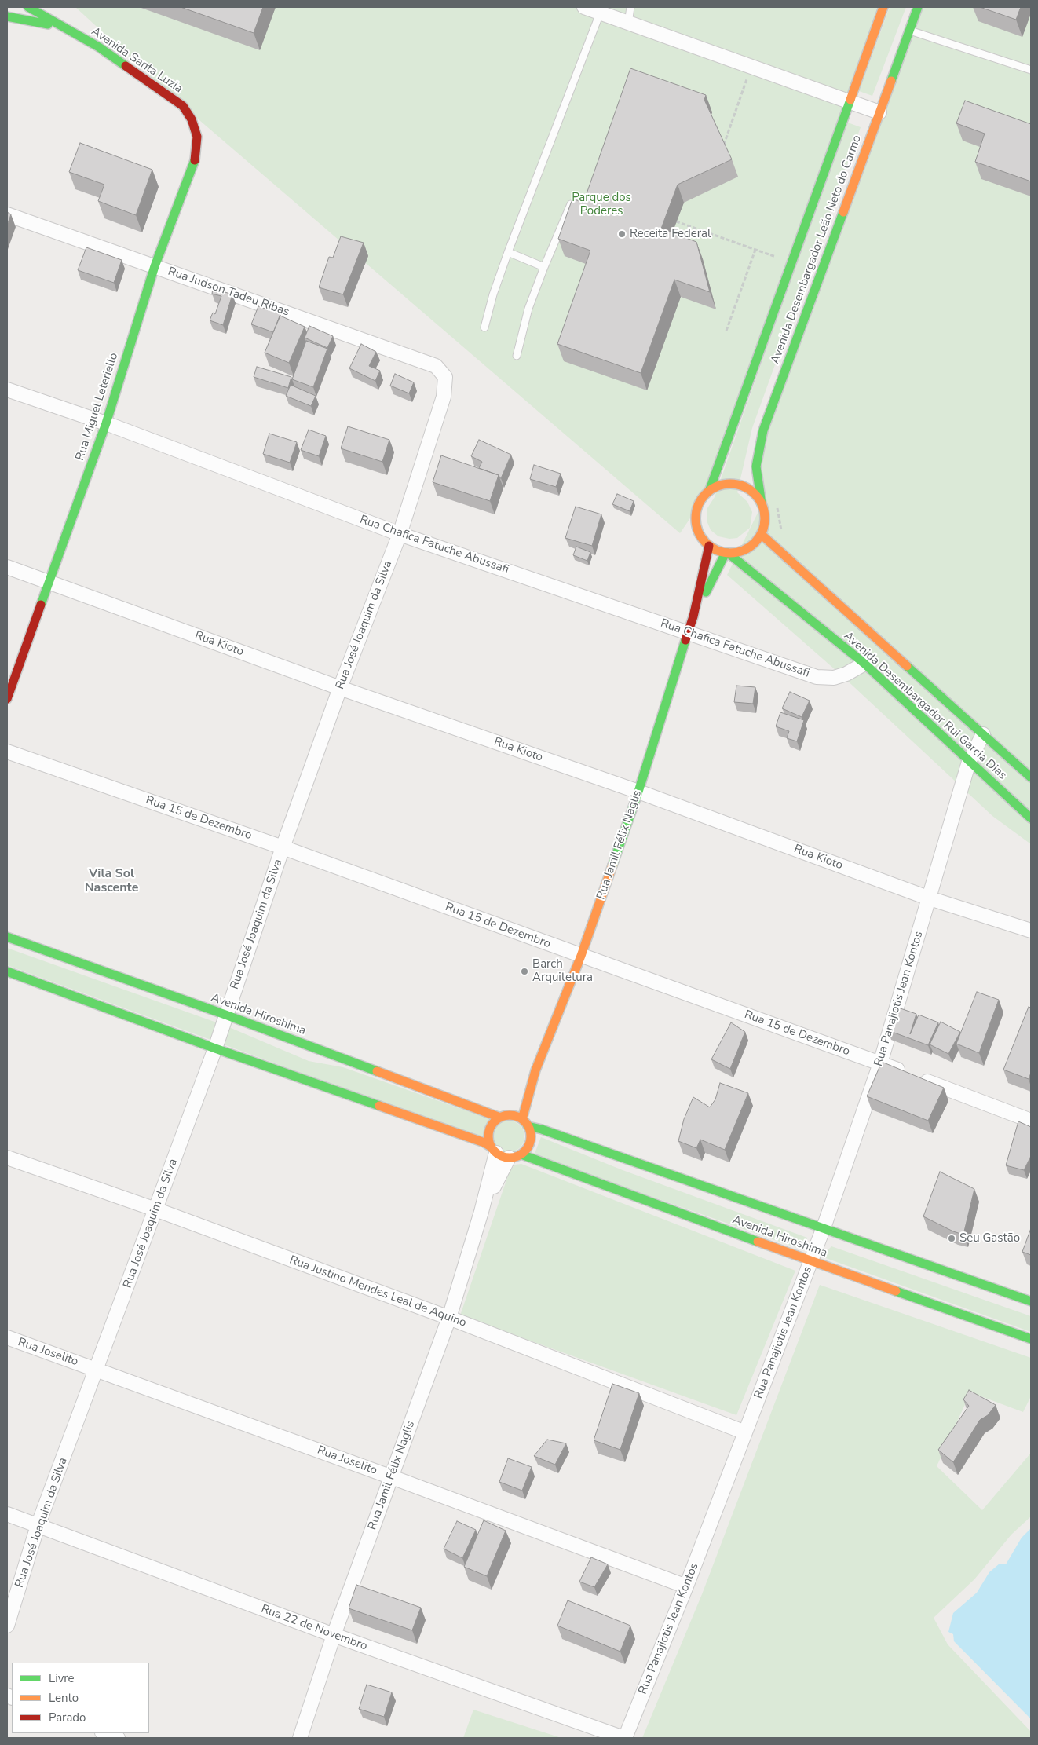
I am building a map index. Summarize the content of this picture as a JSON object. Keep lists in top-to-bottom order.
{
  "streets": {
    "main road": [
      "Avenida Santa Luzia",
      "Avenida Desembargador Leão Neto do Carmo",
      "Rua Miguel Leteriello",
      "Avenida Desembargador Rui Garcia Dias",
      "Rua Jamil Félix Naglis",
      "Avenida Hiroshima"
    ],
    "street": [
      "Rua Judson Tadeu Ribas",
      "Rua Chafica Fatuche Abussafi",
      "Rua José Joaquim da Silva",
      "Rua Kioto",
      "Rua 15 de Dezembro",
      "Rua Panajiotis Jean Kontos",
      "Rua Justino Mendes Leal de Aquino",
      "Rua Joselito",
      "Rua 22 de Novembro"
    ]
  },
  "crossings": [
    ["Avenida Santa Luzia", "Rua Miguel Leteriello"],
    ["Avenida Desembargador Leão Neto do Carmo", "Avenida Desembargador Rui Garcia Dias"],
    ["Avenida Desembargador Leão Neto do Carmo", "Rua Jamil Félix Naglis"],
    ["Rua Judson Tadeu Ribas", "Rua Miguel Leteriello"],
    ["Rua Judson Tadeu Ribas", "Rua José Joaquim da Silva"],
    ["Rua Miguel Leteriello", "Rua Chafica Fatuche Abussafi"],
    ["Rua Miguel Leteriello", "Rua Kioto"],
    ["Rua Chafica Fatuche Abussafi", "Rua José Joaquim da Silva"],
    ["Rua Chafica Fatuche Abussafi", "Avenida Desembargador Rui Garcia Dias"],
    ["Rua Chafica Fatuche Abussafi", "Rua Jamil Félix Naglis"],
    ["Rua José Joaquim da Silva", "Rua Kioto"],
    ["Rua José Joaquim da Silva", "Rua 15 de Dezembro"],
    ["Rua José Joaquim da Silva", "Avenida Hiroshima"],
    ["Rua José Joaquim da Silva", "Rua Justino Mendes Leal de Aquino"],
    ["Rua José Joaquim da Silva", "Rua Joselito"],
    ["Rua José Joaquim da Silva", "Rua 22 de Novembro"],
    ["Rua Kioto", "Rua Jamil Félix Naglis"],
    ["Rua Kioto", "Rua Panajiotis Jean Kontos"],
    ["Avenida Desembargador Rui Garcia Dias", "Rua Jamil Félix Naglis"],
    ["Avenida Desembargador Rui Garcia Dias", "Rua Panajiotis Jean Kontos"],
    ["Rua 15 de Dezembro", "Rua Jamil Félix Naglis"],
    ["Rua 15 de Dezembro", "Rua Panajiotis Jean Kontos"],
    ["Rua Jamil Félix Naglis", "Avenida Hiroshima"],
    ["Rua Jamil Félix Naglis", "Rua Justino Mendes Leal de Aquino"],
    ["Rua Jamil Félix Naglis", "Rua Joselito"],
    ["Rua Jamil Félix Naglis", "Rua 22 de Novembro"],
    ["Rua Panajiotis Jean Kontos", "Avenida Hiroshima"],
    ["Rua Panajiotis Jean Kontos", "Rua Justino Mendes Leal de Aquino"],
    ["Rua Panajiotis Jean Kontos", "Rua Joselito"],
    ["Rua Panajiotis Jean Kontos", "Rua 22 de Novembro"]
  ],
  "districts": ["Vila Sol Nascente"],
  "parks": ["Parque dos Poderes"],
  "places": ["Receita Federal", "Barch Arquitetura", "Seu Gastão"],
  "legend": ["Livre", "Lento", "Parado"]
}
